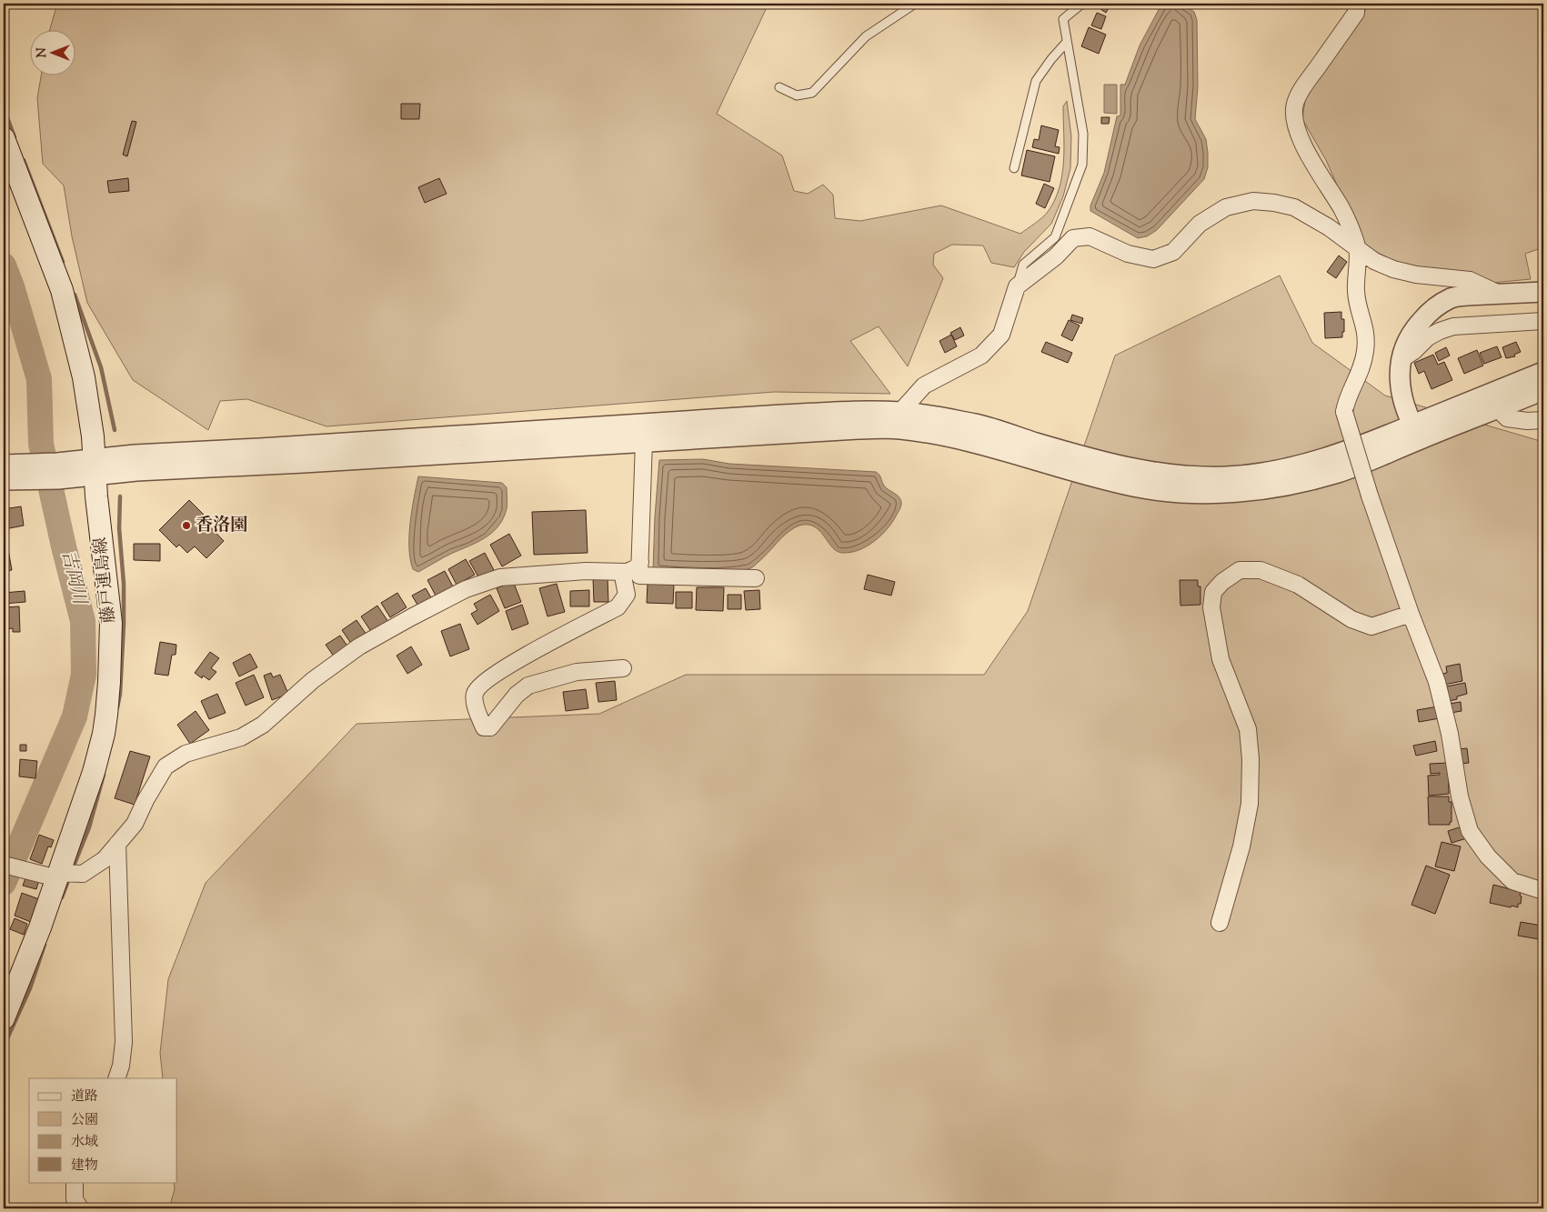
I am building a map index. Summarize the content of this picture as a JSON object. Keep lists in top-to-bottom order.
{
  "streets": {
    "main road": ["藤戸連島線"]
  },
  "water": ["吉岡川"],
  "places": ["香洛園"],
  "legend": [
    "道路",
    "公園",
    "水域",
    "建物"
  ],
  "north": "left"
}
